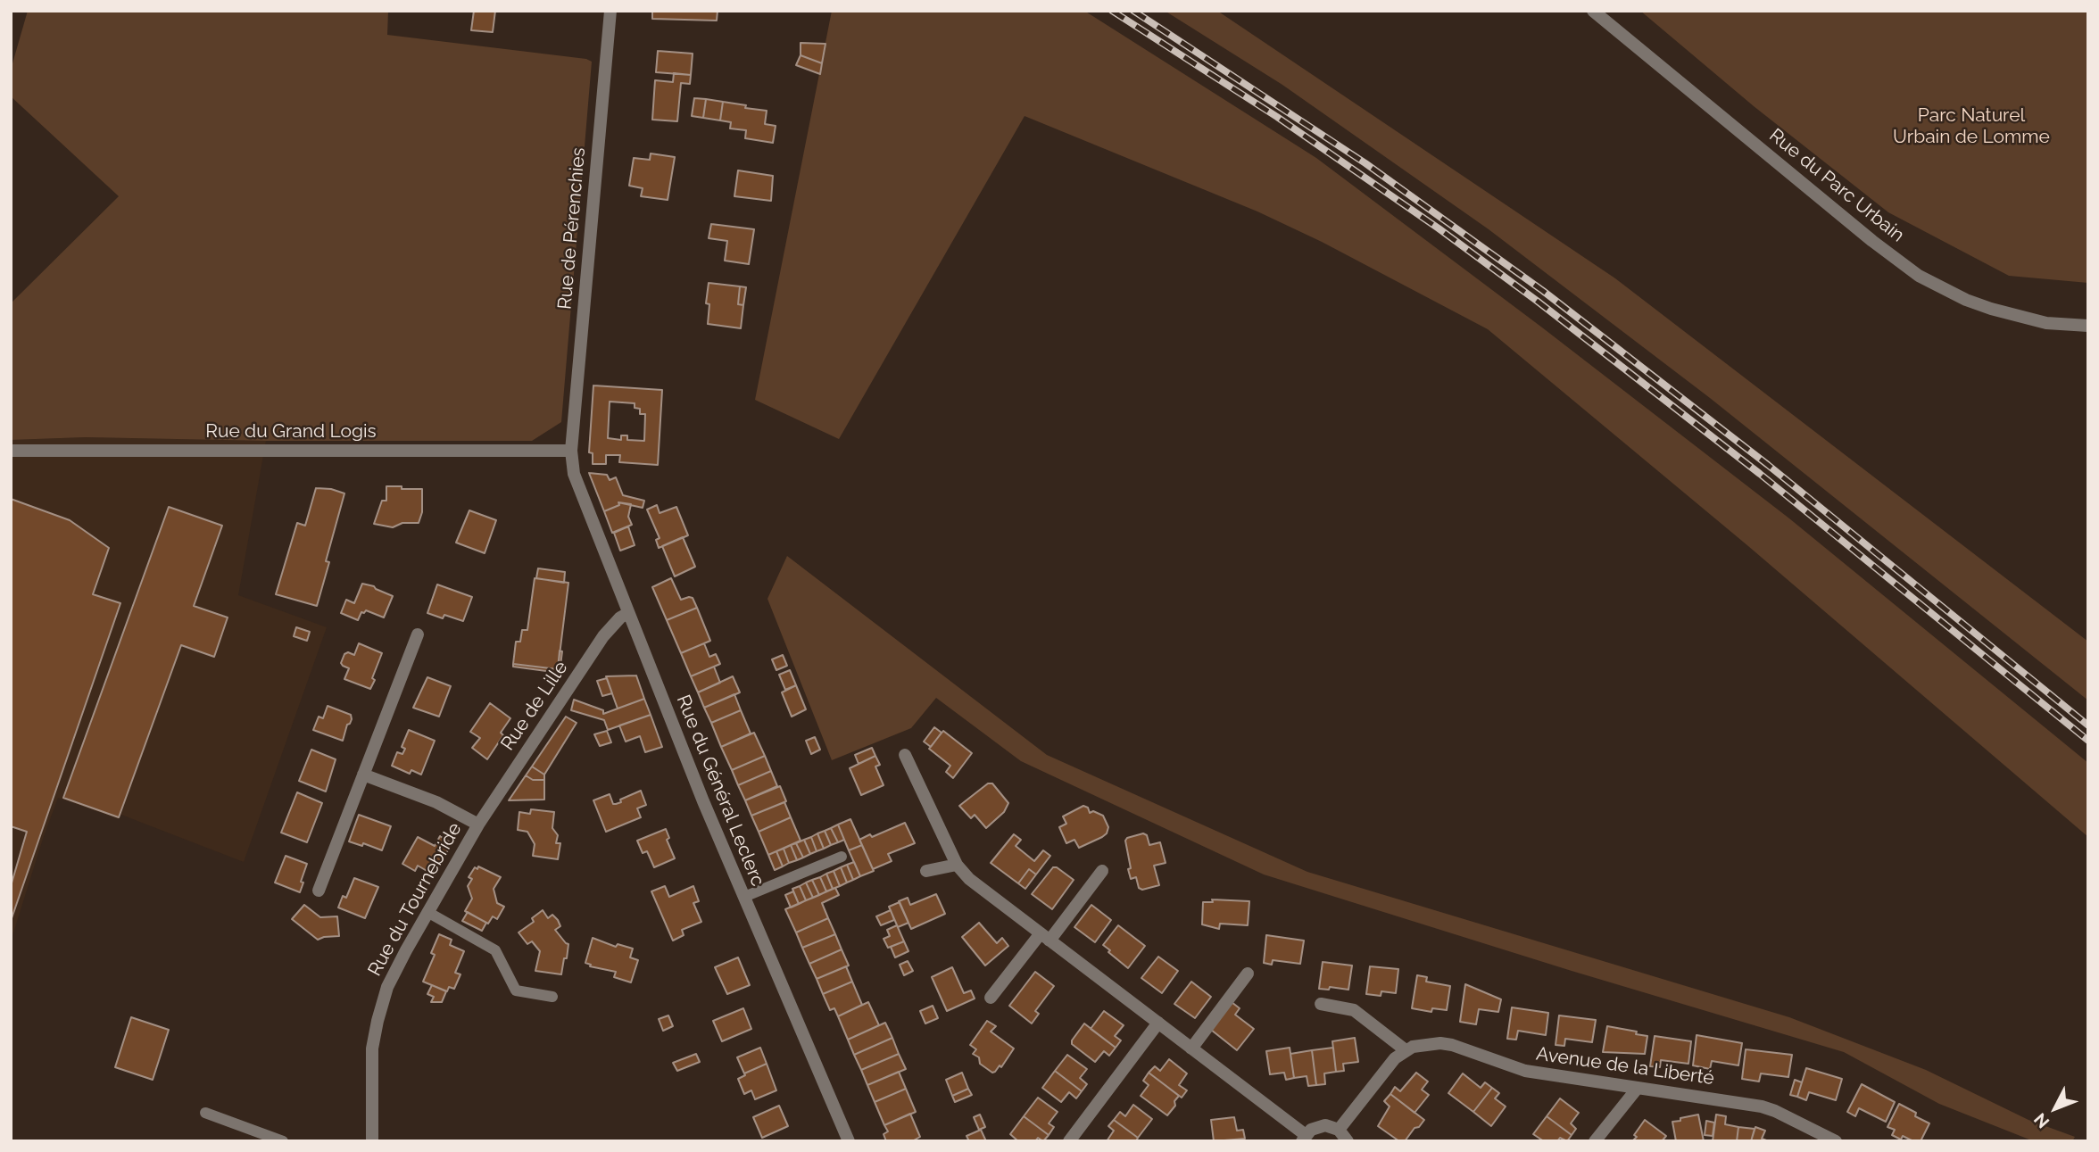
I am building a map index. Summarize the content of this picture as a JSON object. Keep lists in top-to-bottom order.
{
  "streets": {
    "street": [
      "Rue du Parc Urbain",
      "Rue de Pérenchies",
      "Rue du Grand Logis",
      "Rue de Lille",
      "Rue du Général Leclerc",
      "Rue du Tournebride",
      "Avenue de la Liberté"
    ]
  },
  "crossings": [
    ["Rue de Pérenchies", "Rue du Grand Logis"],
    ["Rue de Pérenchies", "Rue du Général Leclerc"],
    ["Rue du Grand Logis", "Rue du Général Leclerc"],
    ["Rue de Lille", "Rue du Général Leclerc"],
    ["Rue de Lille", "Rue du Tournebride"]
  ],
  "parks": ["Parc Naturel Urbain de Lomme"],
  "north": "bottom left"
}
